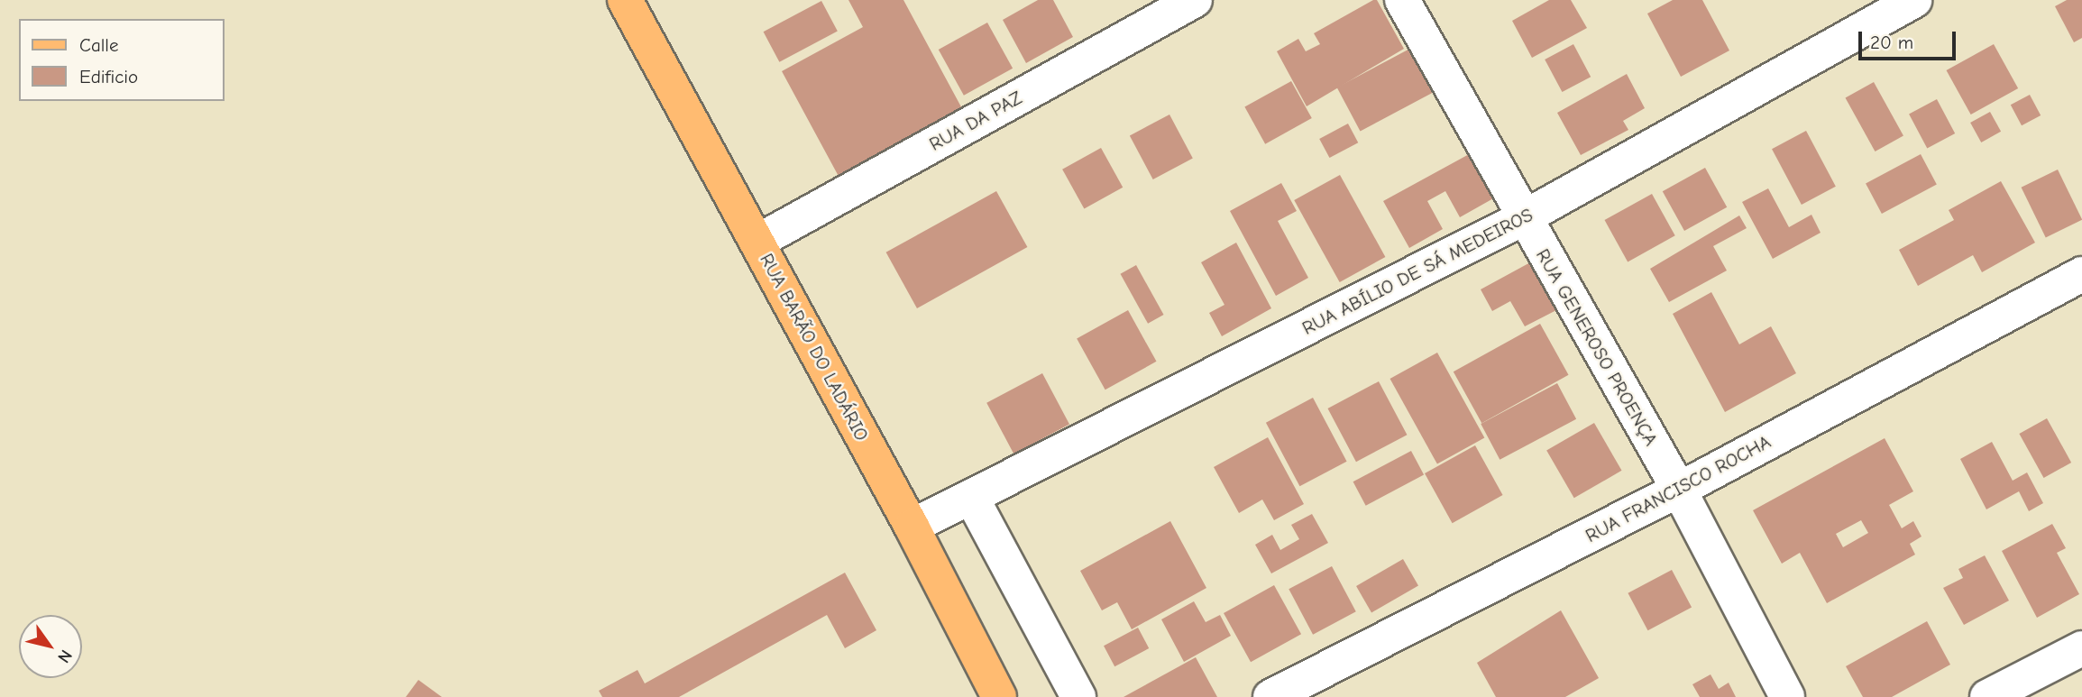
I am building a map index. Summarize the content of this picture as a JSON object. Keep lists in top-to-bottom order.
{
  "streets": {
    "main road": ["RUA BARÃO DO LADÁRIO"],
    "street": [
      "RUA DA PAZ",
      "RUA ABÍLIO DE SÁ MEDEIROS",
      "RUA GENEROSO PROENÇA",
      "RUA FRANCISCO ROCHA"
    ]
  },
  "crossings": [
    ["RUA DA PAZ", "RUA BARÃO DO LADÁRIO"],
    ["RUA ABÍLIO DE SÁ MEDEIROS", "RUA BARÃO DO LADÁRIO"],
    ["RUA ABÍLIO DE SÁ MEDEIROS", "RUA GENEROSO PROENÇA"],
    ["RUA GENEROSO PROENÇA", "RUA FRANCISCO ROCHA"]
  ],
  "legend": ["Calle", "Edificio"],
  "scale_bar": "20 m",
  "north": "bottom right"
}
